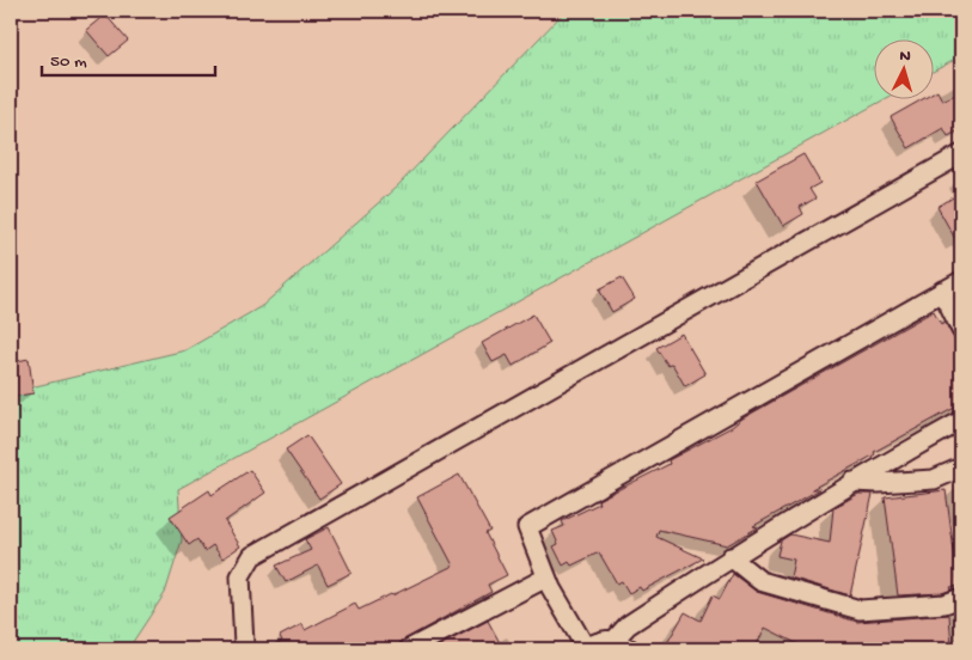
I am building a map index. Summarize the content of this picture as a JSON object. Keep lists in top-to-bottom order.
{
  "scale_bar": "50 m",
  "north": "top"
}
